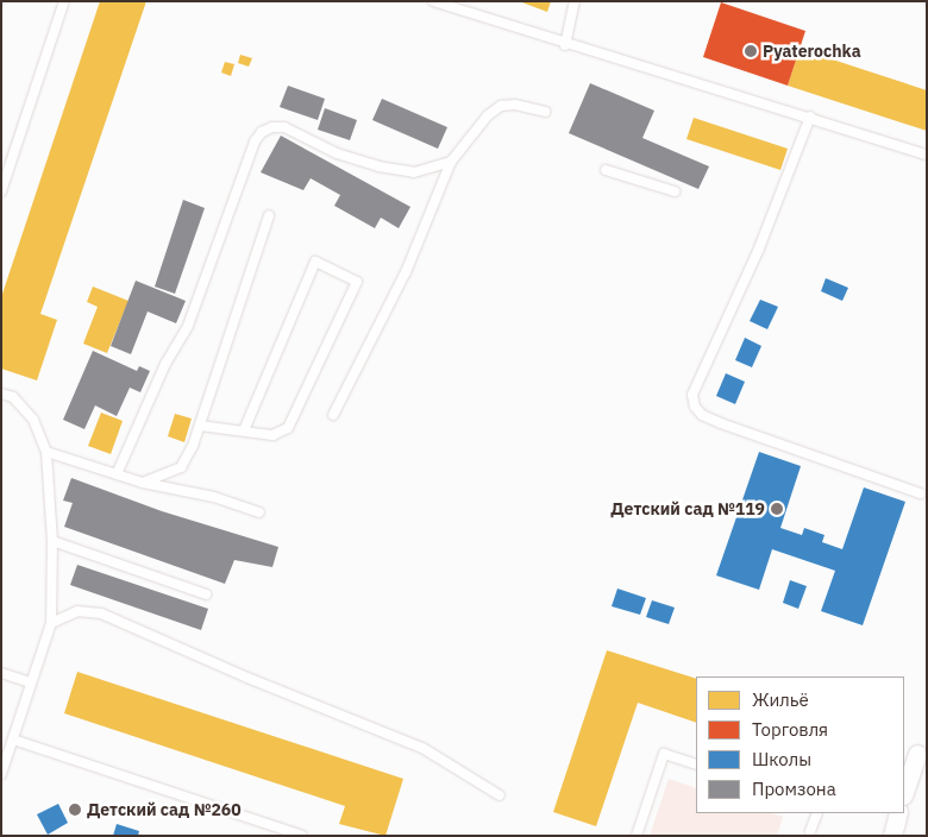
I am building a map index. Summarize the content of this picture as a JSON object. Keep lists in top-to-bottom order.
{
  "places": ["Pyaterochka", "Детский сад №119", "Детский сад №260"],
  "legend": [
    "Жильё",
    "Торговля",
    "Школы",
    "Промзона"
  ]
}
